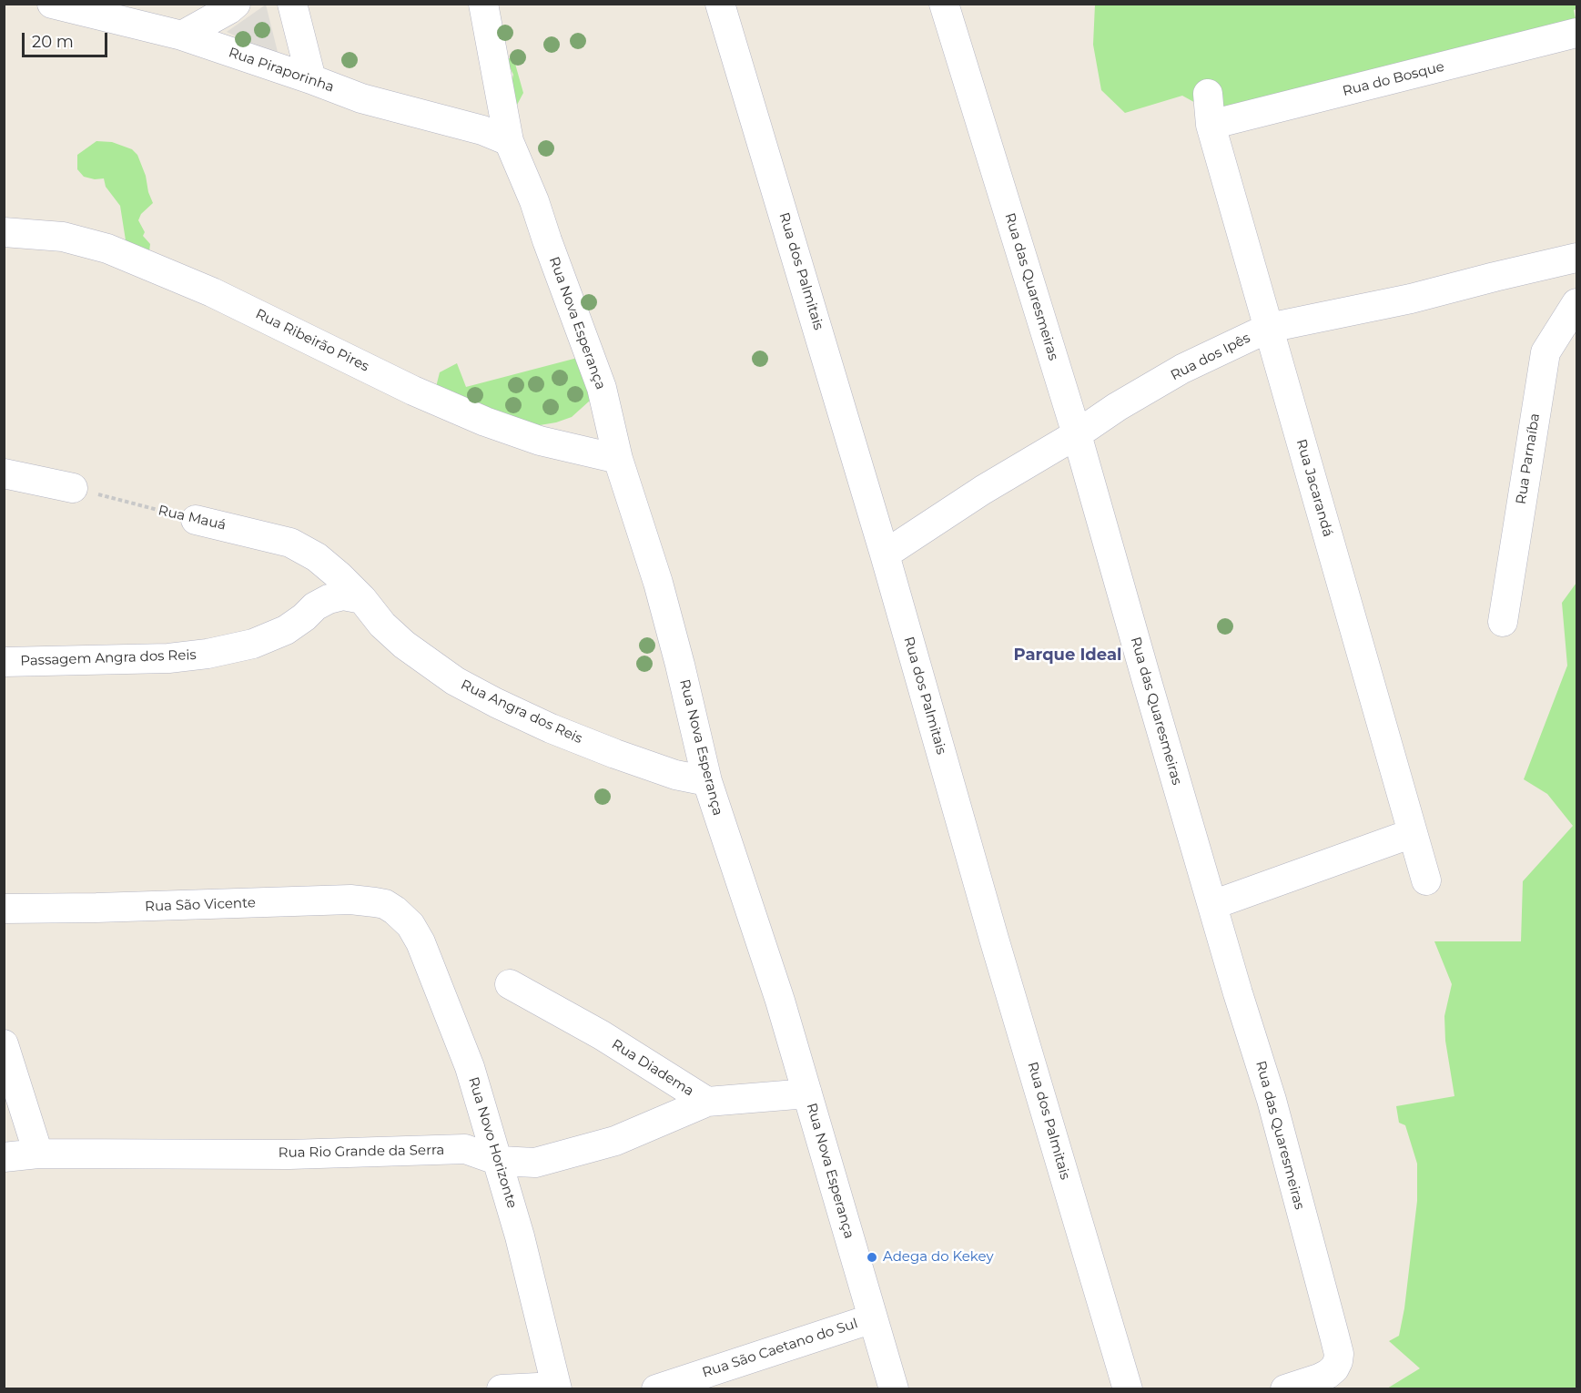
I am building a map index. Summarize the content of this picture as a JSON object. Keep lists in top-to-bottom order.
{
  "streets": {
    "street": [
      "Rua Piraporinha",
      "Rua do Bosque",
      "Rua dos Palmitais",
      "Rua das Quaresmeiras",
      "Rua Nova Esperança",
      "Rua Ribeirão Pires",
      "Rua dos Ipês",
      "Rua Parnaíba",
      "Rua Jacarandá",
      "Rua Mauá",
      "Passagem Angra dos Reis",
      "Rua Angra dos Reis",
      "Rua São Vicente",
      "Rua Diadema",
      "Rua Novo Horizonte",
      "Rua Rio Grande da Serra",
      "Rua São Caetano do Sul"
    ]
  },
  "crossings": [
    ["Rua Piraporinha", "Rua Nova Esperança"],
    ["Rua do Bosque", "Rua Jacarandá"],
    ["Rua dos Palmitais", "Rua dos Ipês"],
    ["Rua das Quaresmeiras", "Rua dos Ipês"],
    ["Rua Nova Esperança", "Rua Ribeirão Pires"],
    ["Rua Nova Esperança", "Rua Angra dos Reis"],
    ["Rua Nova Esperança", "Rua Diadema"],
    ["Rua Nova Esperança", "Rua São Caetano do Sul"],
    ["Rua dos Ipês", "Rua Jacarandá"],
    ["Rua Mauá", "Passagem Angra dos Reis"],
    ["Rua Mauá", "Rua Angra dos Reis"],
    ["Passagem Angra dos Reis", "Rua Angra dos Reis"],
    ["Rua São Vicente", "Rua Novo Horizonte"],
    ["Rua Diadema", "Rua Rio Grande da Serra"],
    ["Rua Novo Horizonte", "Rua Rio Grande da Serra"]
  ],
  "districts": ["Parque Ideal"],
  "places": ["Adega do Kekey"],
  "scale_bar": "20 m"
}
